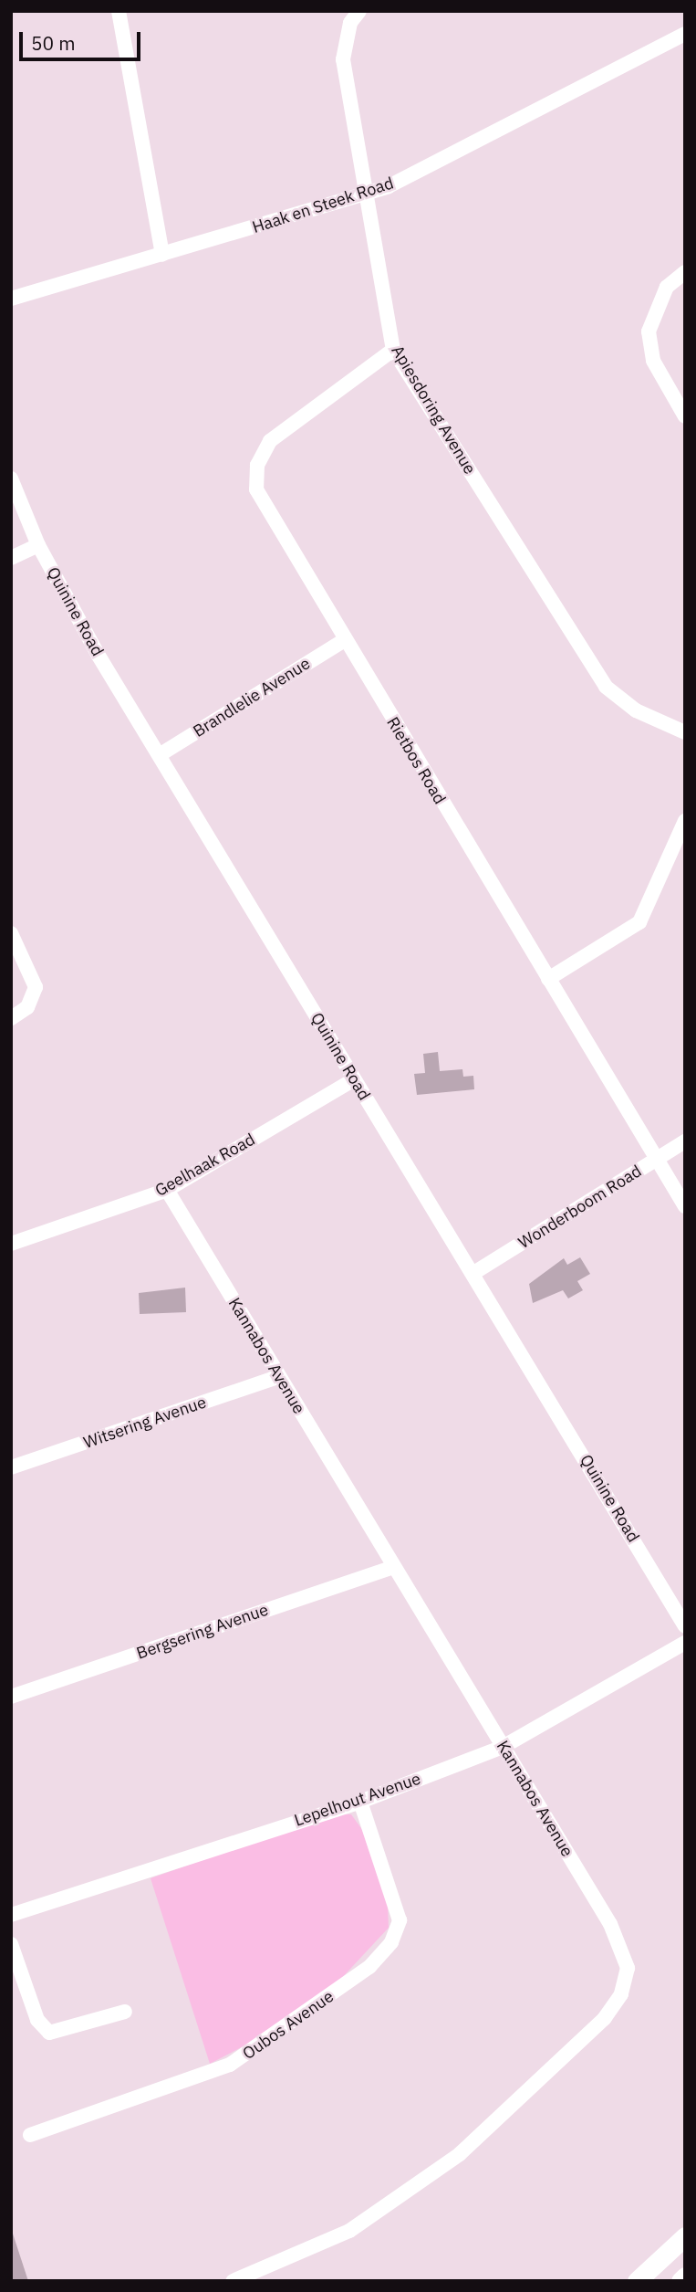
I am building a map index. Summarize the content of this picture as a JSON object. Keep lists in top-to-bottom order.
{
  "streets": {
    "street": [
      "Haak en Steek Road",
      "Apiesdoring Avenue",
      "Quinine Road",
      "Brandlelie Avenue",
      "Rietbos Road",
      "Geelhaak Road",
      "Wonderboom Road",
      "Kannabos Avenue",
      "Witsering Avenue",
      "Bergsering Avenue",
      "Lepelhout Avenue",
      "Oubos Avenue"
    ]
  },
  "crossings": [
    ["Haak en Steek Road", "Apiesdoring Avenue"],
    ["Apiesdoring Avenue", "Rietbos Road"],
    ["Quinine Road", "Brandlelie Avenue"],
    ["Quinine Road", "Geelhaak Road"],
    ["Quinine Road", "Wonderboom Road"],
    ["Brandlelie Avenue", "Rietbos Road"],
    ["Rietbos Road", "Wonderboom Road"],
    ["Geelhaak Road", "Kannabos Avenue"],
    ["Kannabos Avenue", "Witsering Avenue"],
    ["Kannabos Avenue", "Bergsering Avenue"],
    ["Kannabos Avenue", "Lepelhout Avenue"],
    ["Lepelhout Avenue", "Oubos Avenue"]
  ],
  "scale_bar": "50 m"
}
